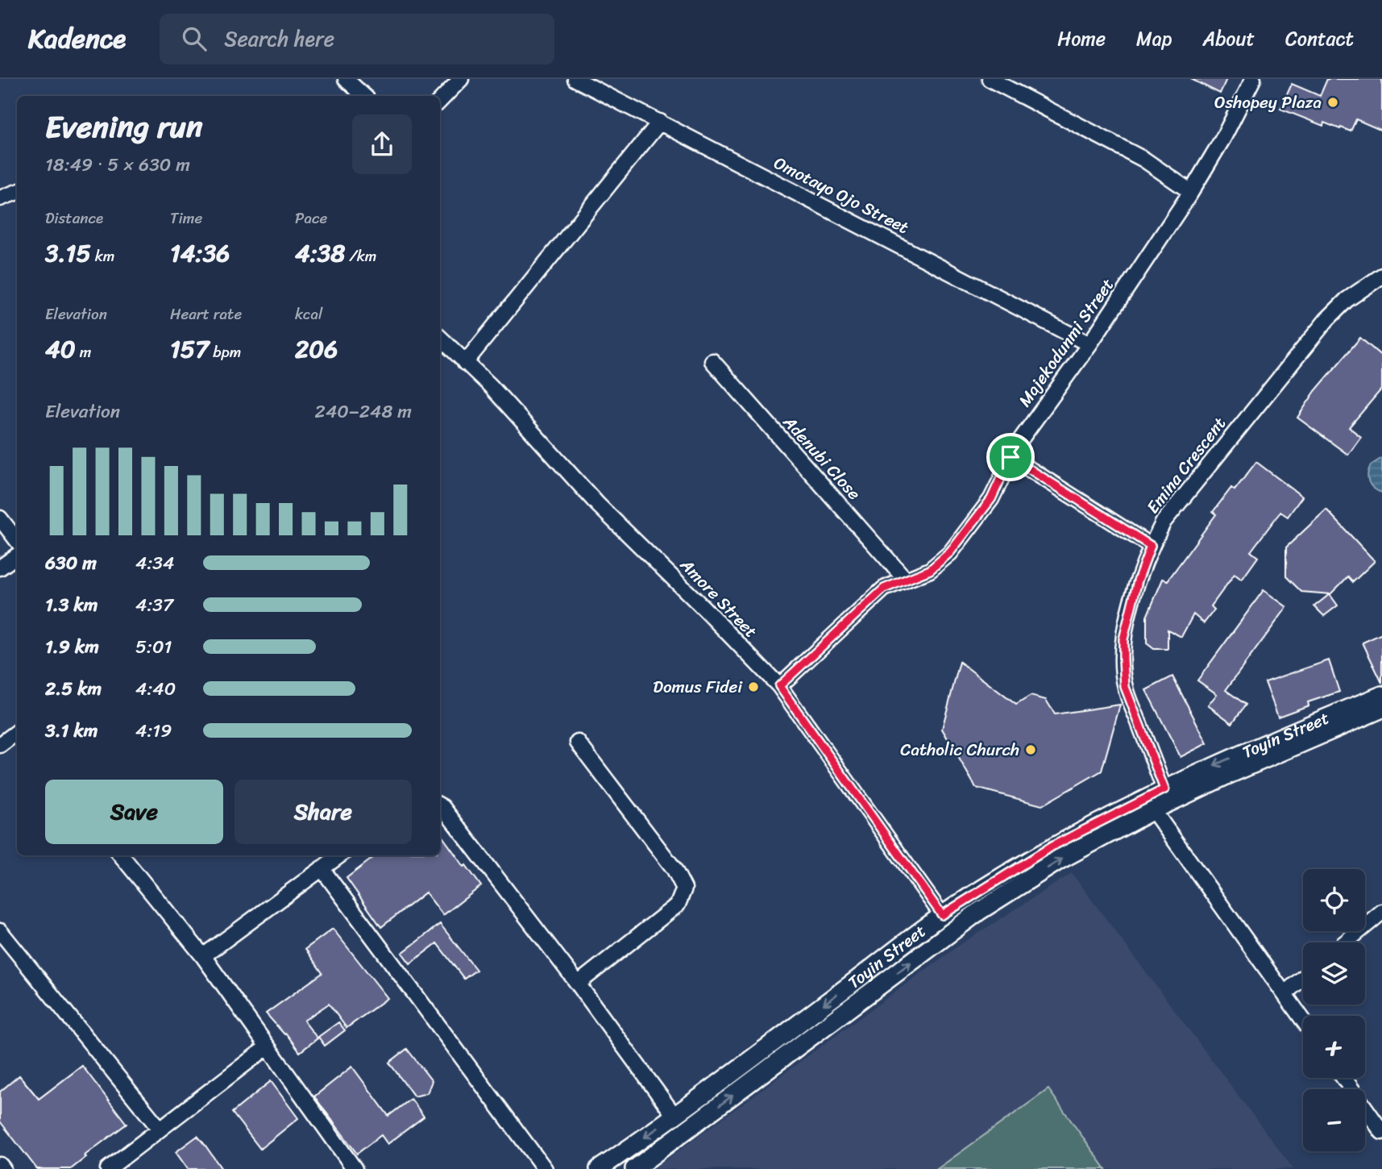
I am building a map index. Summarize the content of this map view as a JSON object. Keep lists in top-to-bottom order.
{
  "streets": {
    "street": [
      "Omotayo Ojo Street",
      "Majekodunmi Street",
      "Adenubi Close",
      "Emina Crescent",
      "Amore Street",
      "Toyin Street"
    ]
  },
  "crossings": [
    ["Omotayo Ojo Street", "Majekodunmi Street"],
    ["Majekodunmi Street", "Adenubi Close"],
    ["Majekodunmi Street", "Amore Street"],
    ["Emina Crescent", "Toyin Street"],
    ["Amore Street", "Toyin Street"]
  ],
  "places": ["Oshopey Plaza", "Domus Fidei", "Catholic Church"],
  "page": {
    "header": "Kadence",
    "search": "Search here",
    "nav": [
      "Home",
      "Map",
      "About",
      "Contact"
    ],
    "heading": ["Evening run", "18:49 · 5 × 630 m"],
    "stats": [
      ["Distance", "3.15 km"],
      ["Time", "14:36"],
      ["Pace", "4:38 /km"],
      ["Elevation", "40 m"],
      ["Heart rate", "157 bpm"],
      ["kcal", "206"]
    ],
    "chart": ["Elevation", "240–248 m"],
    "list": [
      {
        "name": "630 m",
        "note": "4:34"
      },
      {
        "name": "1.3 km",
        "note": "4:37"
      },
      {
        "name": "1.9 km",
        "note": "5:01"
      },
      {
        "name": "2.5 km",
        "note": "4:40"
      },
      {
        "name": "3.1 km",
        "note": "4:19"
      }
    ],
    "buttons": ["Save", "Share"],
    "map_buttons": ["+", "−"]
  }
}
